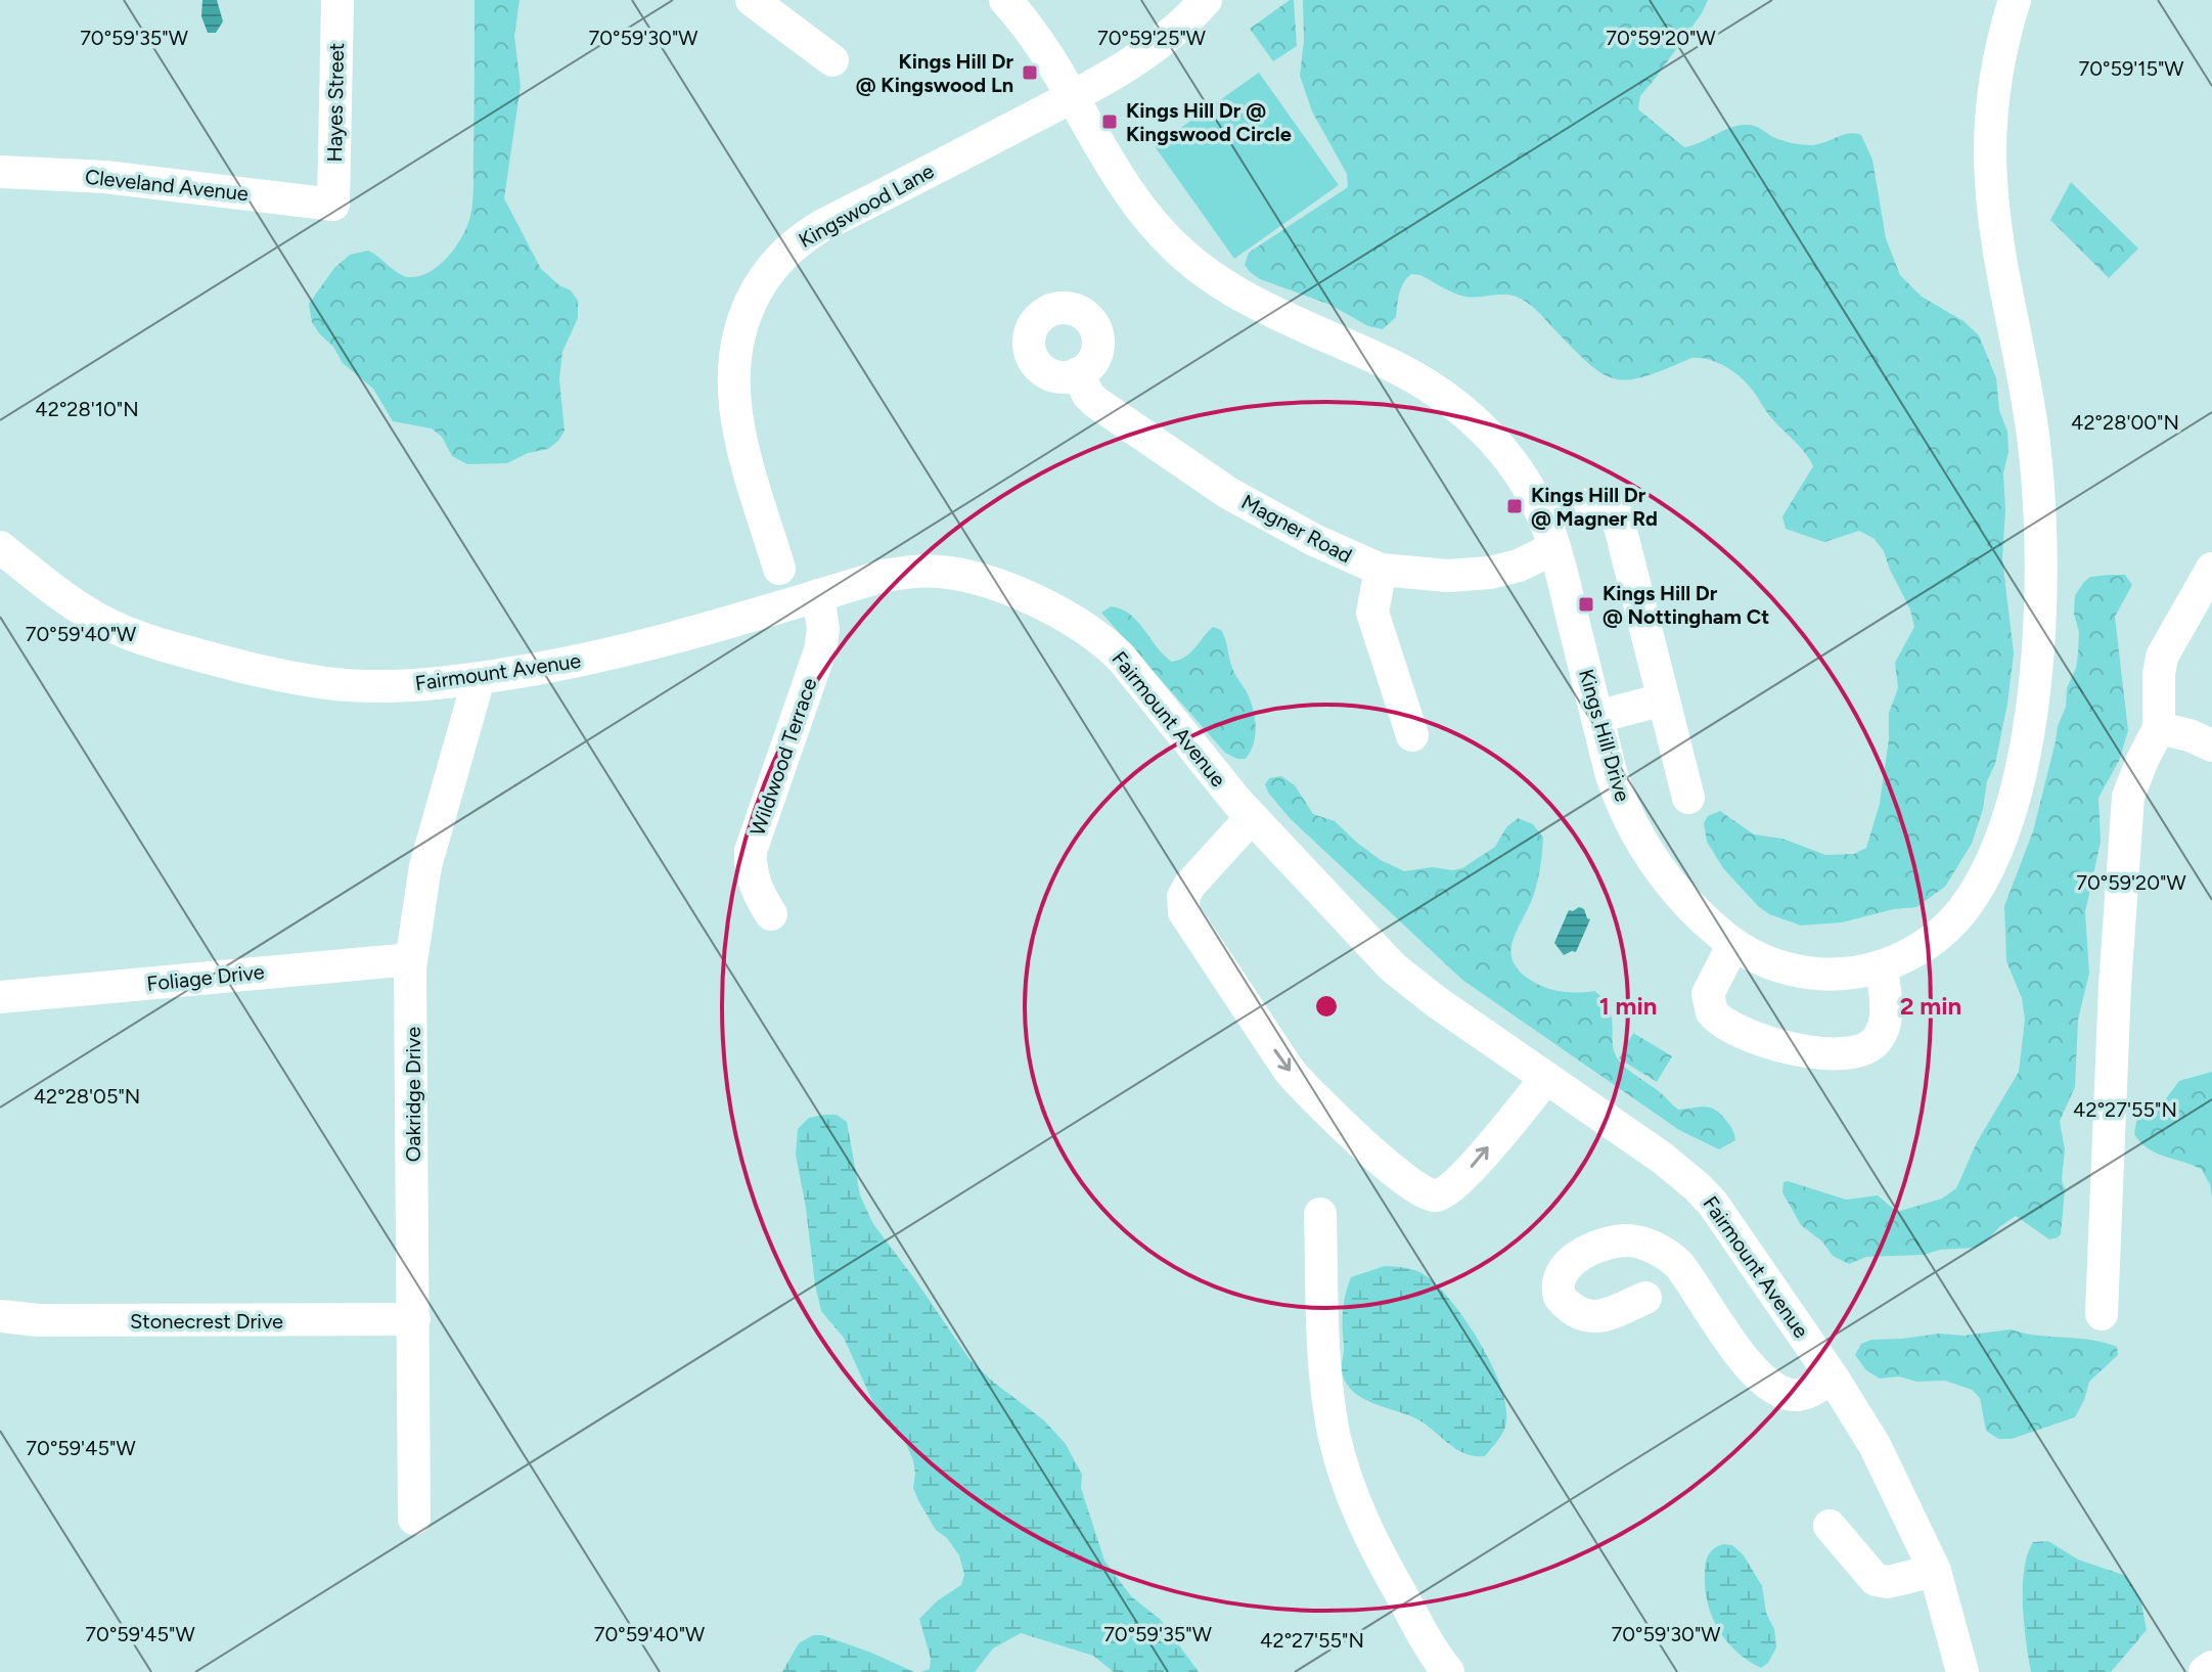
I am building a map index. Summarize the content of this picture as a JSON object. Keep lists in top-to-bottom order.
{
  "streets": {
    "street": [
      "Hayes Street",
      "Cleveland Avenue",
      "Kingswood Lane",
      "Magner Road",
      "Fairmount Avenue",
      "Kings Hill Drive",
      "Wildwood Terrace",
      "Foliage Drive",
      "Oakridge Drive",
      "Stonecrest Drive"
    ]
  },
  "crossings": [
    ["Hayes Street", "Cleveland Avenue"],
    ["Kingswood Lane", "Kings Hill Drive"],
    ["Magner Road", "Kings Hill Drive"],
    ["Fairmount Avenue", "Wildwood Terrace"],
    ["Fairmount Avenue", "Oakridge Drive"],
    ["Foliage Drive", "Oakridge Drive"],
    ["Oakridge Drive", "Stonecrest Drive"]
  ],
  "places": {
    "transit": [
      "Kings Hill Dr @ Kingswood Ln",
      "Kings Hill Dr @ Kingswood Circle",
      "Kings Hill Dr @ Magner Rd",
      "Kings Hill Dr @ Nottingham Ct"
    ]
  },
  "coordinates": [
    "70°59'35\"W",
    "70°59'30\"W",
    "70°59'25\"W",
    "70°59'20\"W",
    "70°59'15\"W",
    "42°28'10\"N",
    "42°28'00\"N",
    "70°59'40\"W",
    "42°28'05\"N",
    "42°27'55\"N",
    "70°59'45\"W"
  ],
  "rings": ["1 min", "2 min"]
}
